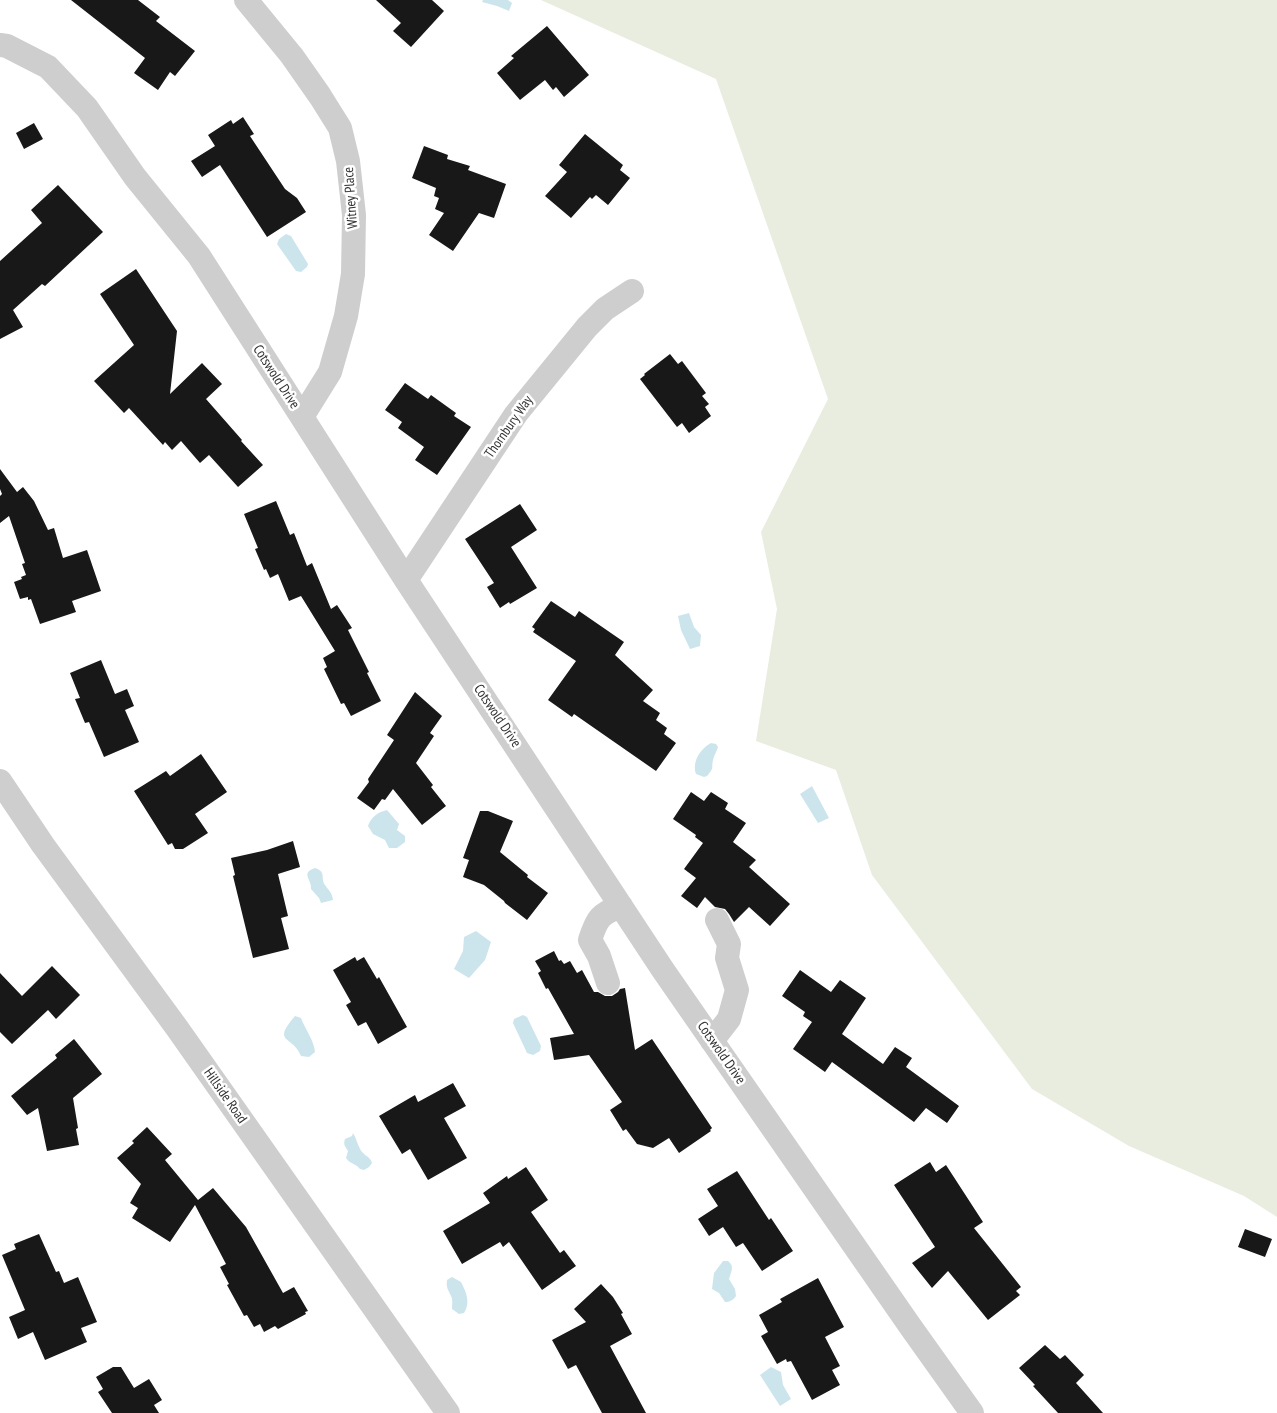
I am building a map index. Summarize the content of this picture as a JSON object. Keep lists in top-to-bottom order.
{
  "streets": {
    "street": [
      "Witney Place",
      "Cotswold Drive",
      "Thornbury Way",
      "Hillside Road"
    ]
  },
  "crossings": [
    ["Witney Place", "Cotswold Drive"],
    ["Cotswold Drive", "Thornbury Way"]
  ]
}
